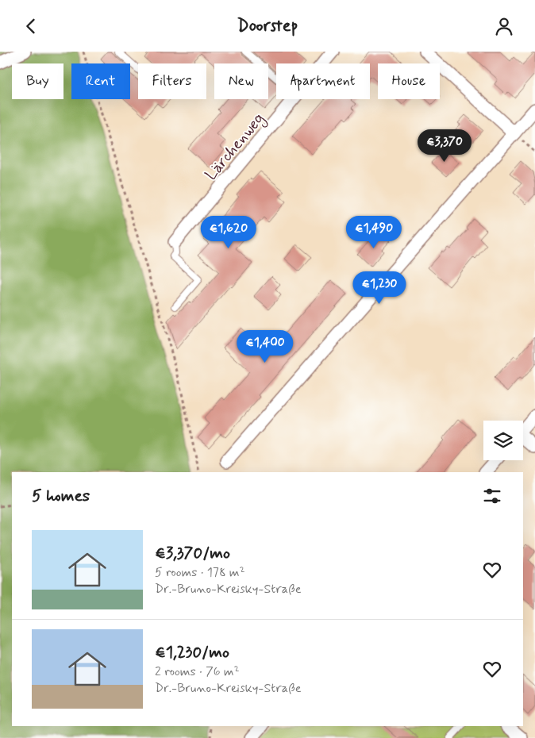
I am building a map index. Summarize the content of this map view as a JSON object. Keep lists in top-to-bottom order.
{
  "streets": {
    "street": ["Lärchenweg"]
  },
  "page": {
    "header": "Doorstep",
    "chip": [
      "Buy",
      "Rent",
      "Filters",
      "New",
      "Apartment",
      "House"
    ],
    "price": [
      "€3,370",
      "€1,620",
      "€1,490",
      "€1,230",
      "€1,400"
    ],
    "heading": "5 homes",
    "list": [
      {
        "name": "€3,370/mo",
        "note": "5 rooms · 178 m² · Dr.-Bruno-Kreisky-Straße"
      },
      {
        "name": "€1,230/mo",
        "note": "2 rooms · 76 m² · Dr.-Bruno-Kreisky-Straße"
      }
    ]
  }
}
